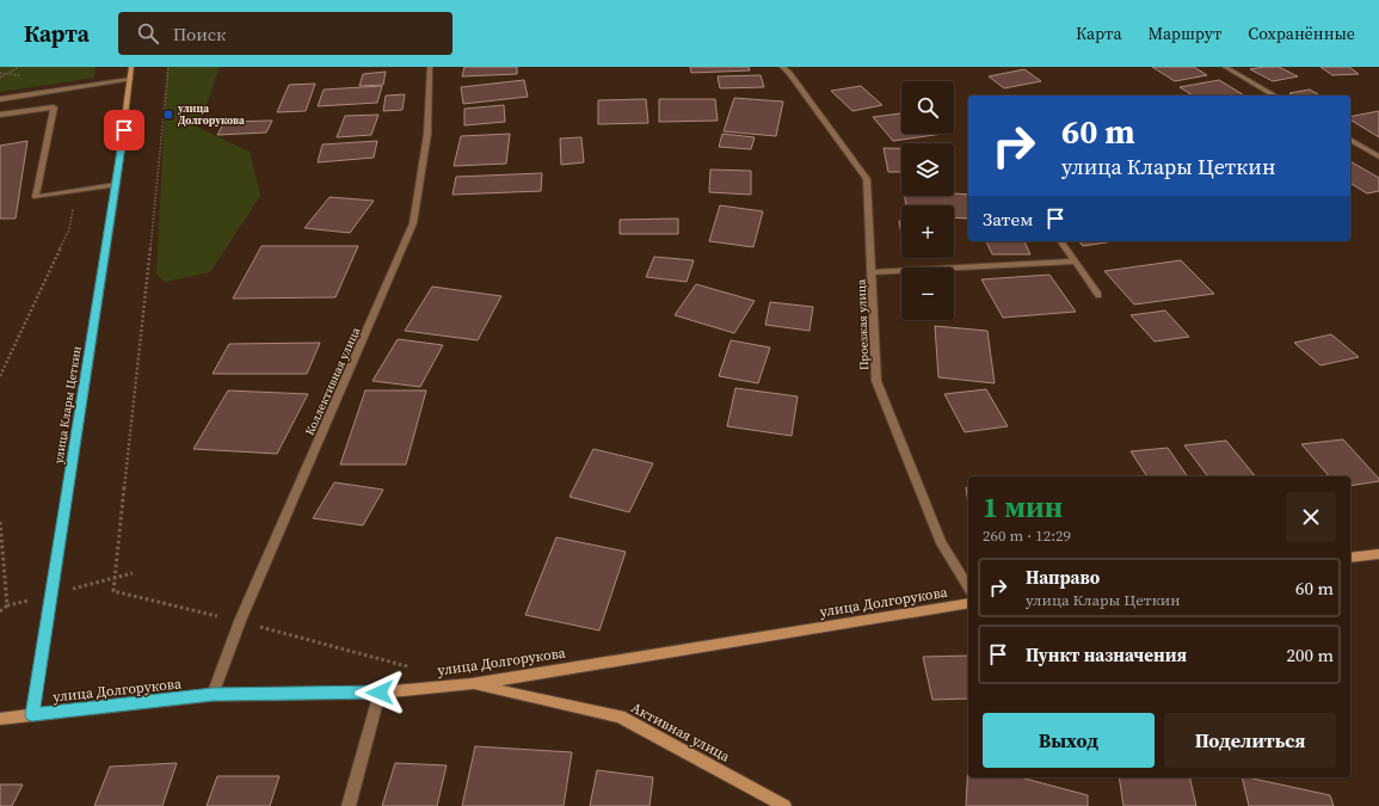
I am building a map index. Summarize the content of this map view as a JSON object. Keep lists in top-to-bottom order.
{
  "streets": {
    "main road": ["улица Клары Цеткин", "улица Долгорукова", "Активная улица"],
    "street": ["Проезжая улица", "Коллективная улица"]
  },
  "crossings": [
    ["Коллективная улица", "улица Долгорукова"],
    ["улица Клары Цеткин", "улица Долгорукова"],
    ["улица Долгорукова", "Активная улица"]
  ],
  "places": {
    "transit": ["улица Долгорукова"]
  },
  "page": {
    "header": "Карта",
    "search": "Поиск",
    "nav": ["Карта", "Маршрут", "Сохранённые"],
    "map_buttons": ["+", "−"],
    "turn": ["60 m", "улица Клары Цеткин"],
    "then": "Затем",
    "heading": ["1 мин", "260 m · 12:29"],
    "list": [
      {
        "name": "Направо",
        "note": "улица Клары Цеткин",
        "value": "60 m"
      },
      {
        "name": "Пункт назначения",
        "value": "200 m"
      }
    ],
    "buttons": ["Выход", "Поделиться"]
  }
}
